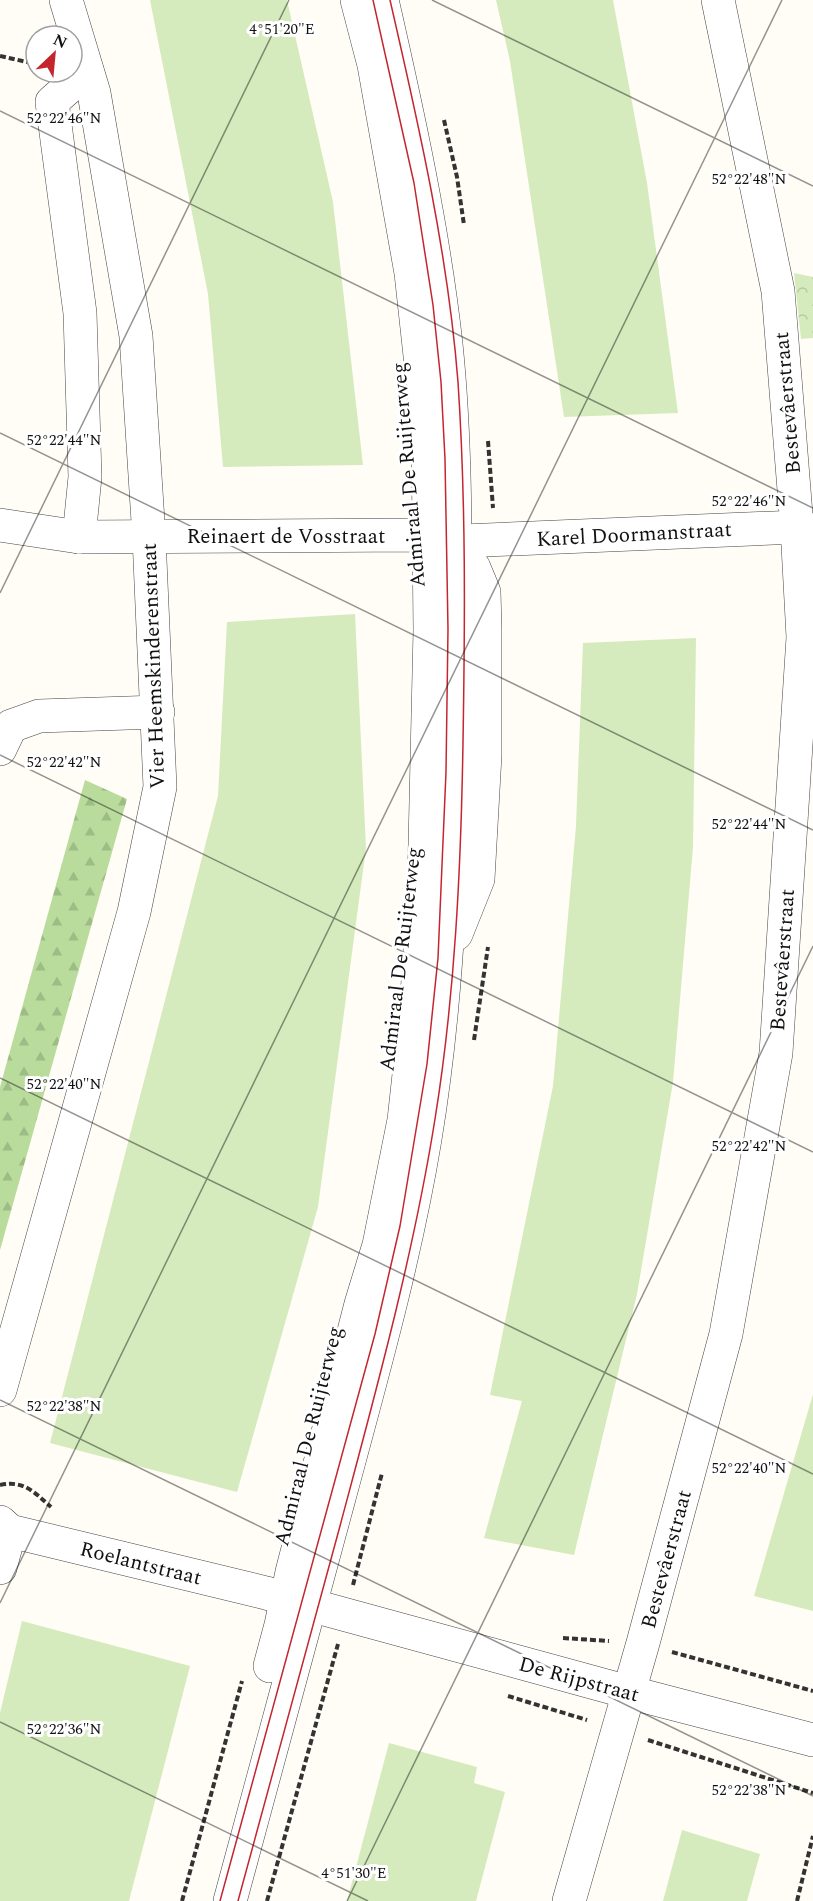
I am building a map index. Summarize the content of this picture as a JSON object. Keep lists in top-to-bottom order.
{
  "streets": {
    "street": [
      "Bestevâerstraat",
      "Admiraal De Ruijterweg",
      "Karel Doormanstraat",
      "Reinaert de Vosstraat",
      "Vier Heemskinderenstraat",
      "Roelantstraat",
      "De Rijpstraat"
    ]
  },
  "crossings": [
    ["Bestevâerstraat", "Karel Doormanstraat"],
    ["Bestevâerstraat", "De Rijpstraat"],
    ["Admiraal De Ruijterweg", "Karel Doormanstraat"],
    ["Admiraal De Ruijterweg", "Reinaert de Vosstraat"],
    ["Admiraal De Ruijterweg", "Roelantstraat"],
    ["Karel Doormanstraat", "Reinaert de Vosstraat"],
    ["Reinaert de Vosstraat", "Vier Heemskinderenstraat"],
    ["Roelantstraat", "De Rijpstraat"]
  ],
  "north": "top right",
  "coordinates": [
    "4°51'20\"E",
    "52°22'46\"N",
    "52°22'48\"N",
    "52°22'44\"N",
    "52°22'42\"N",
    "52°22'40\"N",
    "52°22'38\"N",
    "52°22'36\"N",
    "4°51'30\"E"
  ]
}
